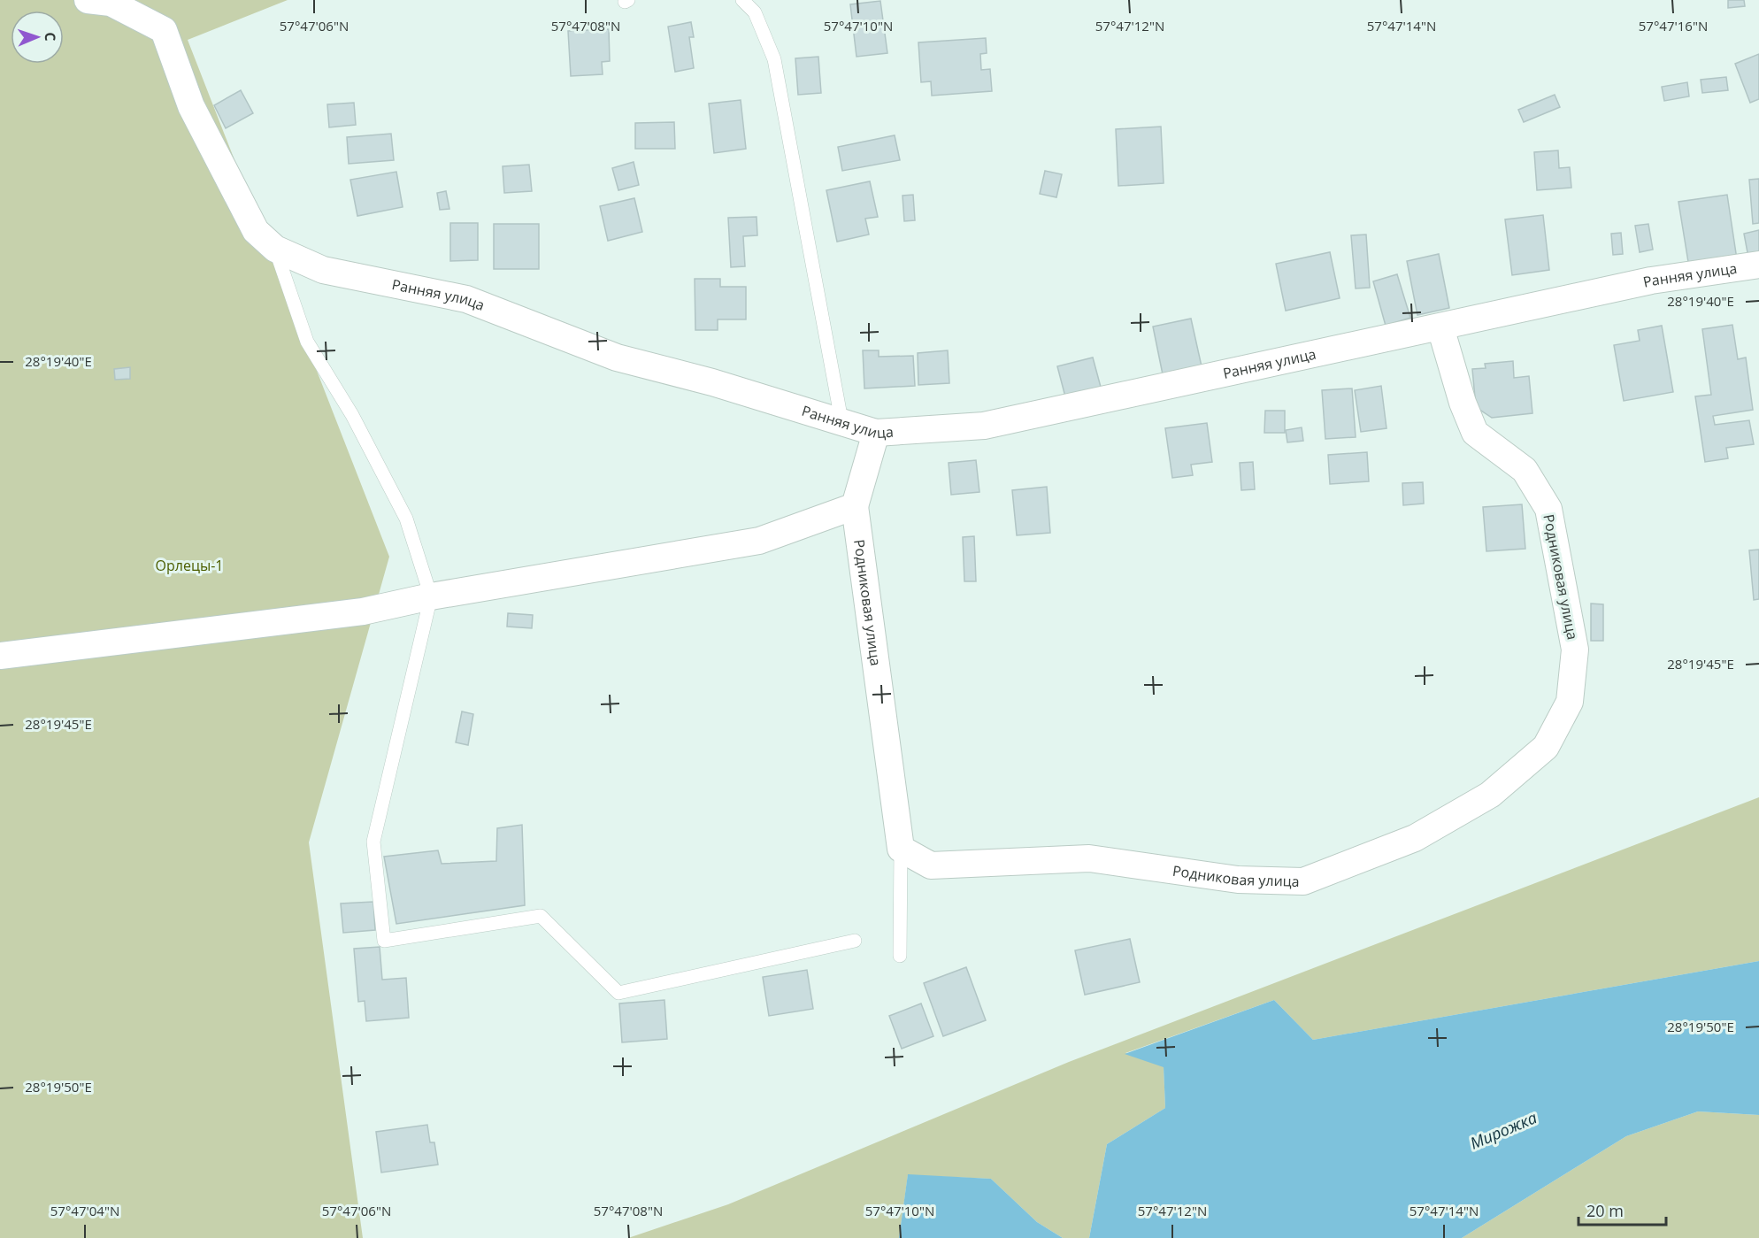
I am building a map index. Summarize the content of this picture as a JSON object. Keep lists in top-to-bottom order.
{
  "streets": {
    "street": ["Ранняя улица", "Родниковая улица"]
  },
  "crossings": [
    ["Ранняя улица", "Родниковая улица"]
  ],
  "water": ["Мирожка"],
  "parks": ["Орлецы-1"],
  "scale_bar": "20 m",
  "north": "right",
  "coordinates": [
    "57°47'06\"N",
    "57°47'08\"N",
    "57°47'10\"N",
    "57°47'12\"N",
    "57°47'14\"N",
    "57°47'16\"N",
    "28°19'40\"E",
    "28°19'45\"E",
    "28°19'50\"E",
    "57°47'04\"N"
  ]
}
